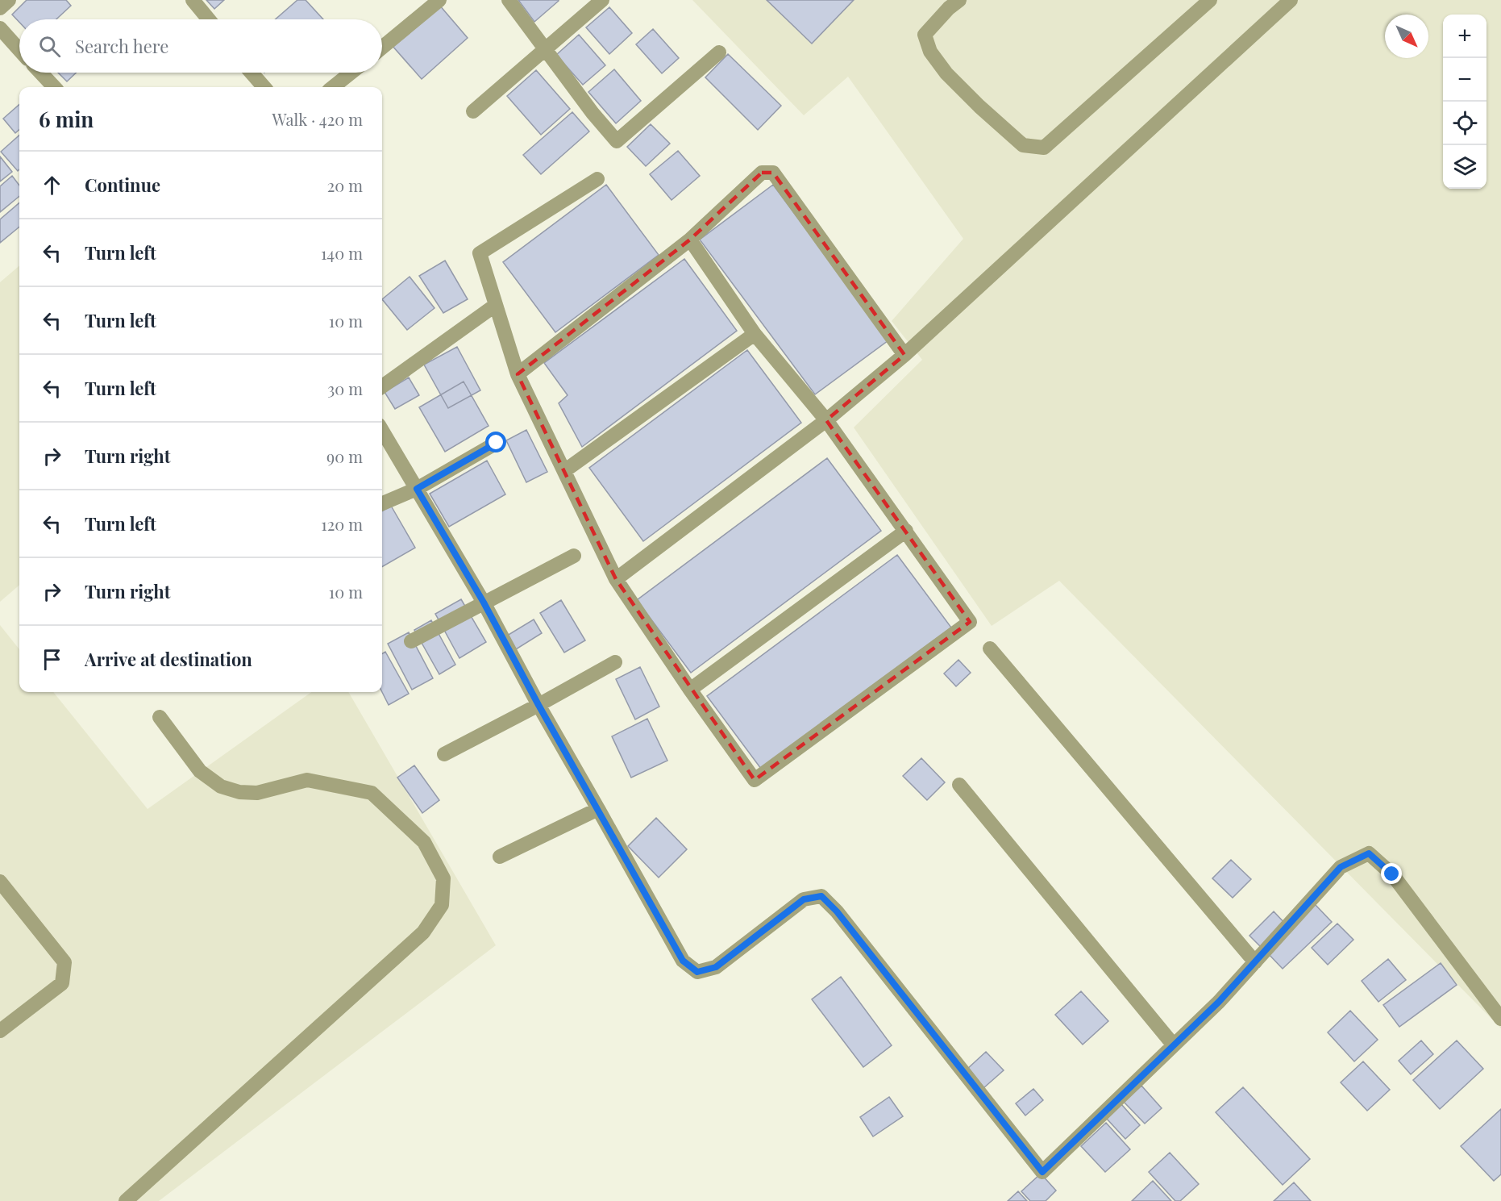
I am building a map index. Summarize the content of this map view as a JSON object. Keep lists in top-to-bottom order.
{
  "north": "bottom right",
  "page": {
    "map_buttons": ["+", "−"],
    "search": "Search here",
    "heading": ["6 min", "Walk · 420 m"],
    "list": [
      ["Continue", "20 m"],
      ["Turn left", "140 m"],
      ["Turn left", "10 m"],
      ["Turn left", "30 m"],
      ["Turn right", "90 m"],
      ["Turn left", "120 m"],
      ["Turn right", "10 m"],
      "Arrive at destination"
    ]
  }
}
